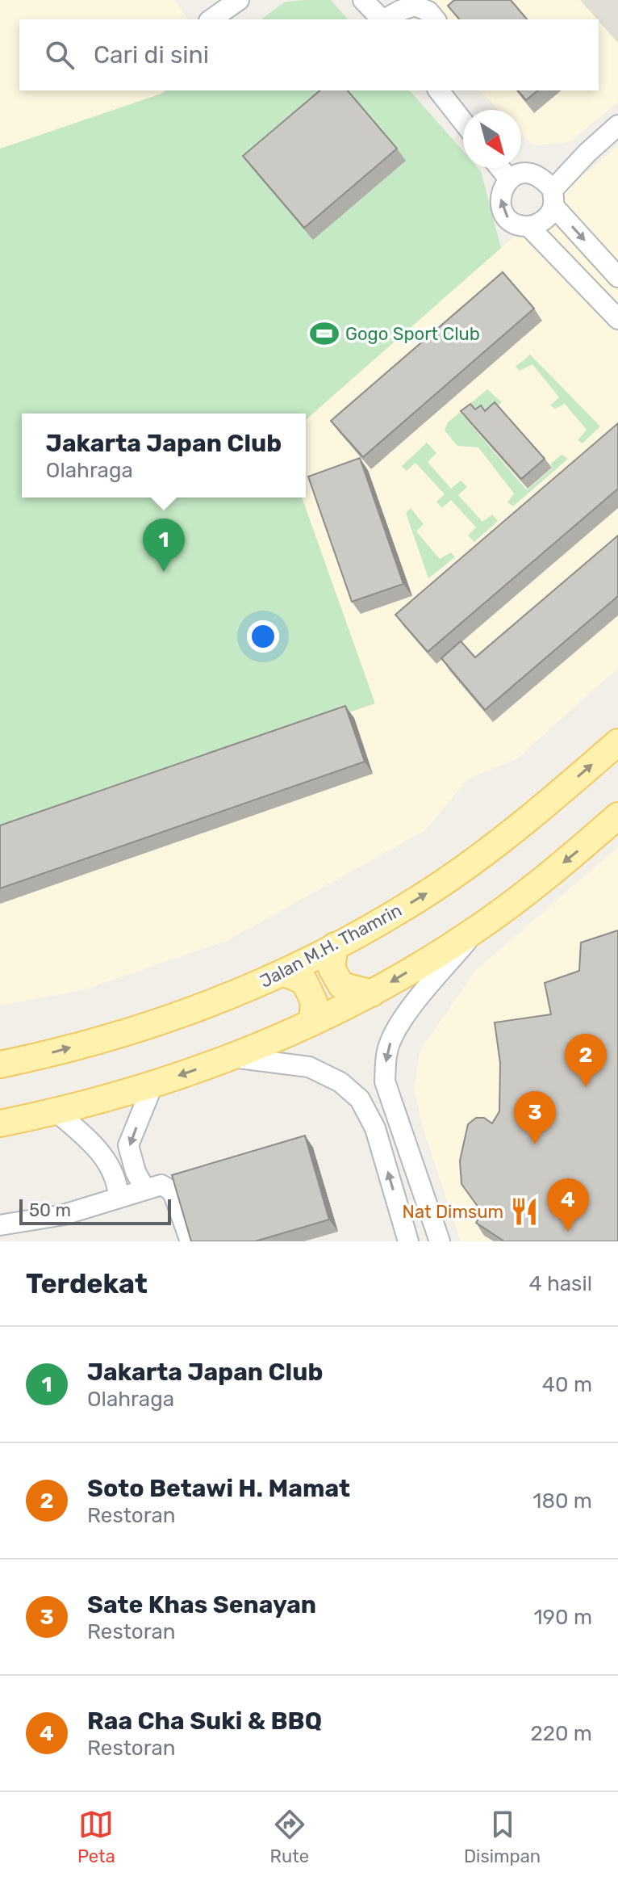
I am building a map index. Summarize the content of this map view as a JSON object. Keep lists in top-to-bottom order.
{
  "streets": {
    "main road": ["Jalan M.H. Thamrin"]
  },
  "places": {
    "sports": ["Gogo Sport Club"],
    "restaurant": ["Nat Dimsum"]
  },
  "scale_bar": "50 m",
  "north": "bottom right",
  "page": {
    "search": "Cari di sini",
    "popup": ["Jakarta Japan Club", "Olahraga"],
    "pins": [
      "1",
      "2",
      "3",
      "4"
    ],
    "scale": "50 m",
    "heading": ["Terdekat", "4 hasil"],
    "list": [
      {
        "mark": "1",
        "name": "Jakarta Japan Club",
        "note": "Olahraga",
        "value": "40 m"
      },
      {
        "mark": "2",
        "name": "Soto Betawi H. Mamat",
        "note": "Restoran",
        "value": "180 m"
      },
      {
        "mark": "3",
        "name": "Sate Khas Senayan",
        "note": "Restoran",
        "value": "190 m"
      },
      {
        "mark": "4",
        "name": "Raa Cha Suki & BBQ",
        "note": "Restoran",
        "value": "220 m"
      }
    ],
    "nav": ["Peta", "Rute", "Disimpan"]
  }
}
